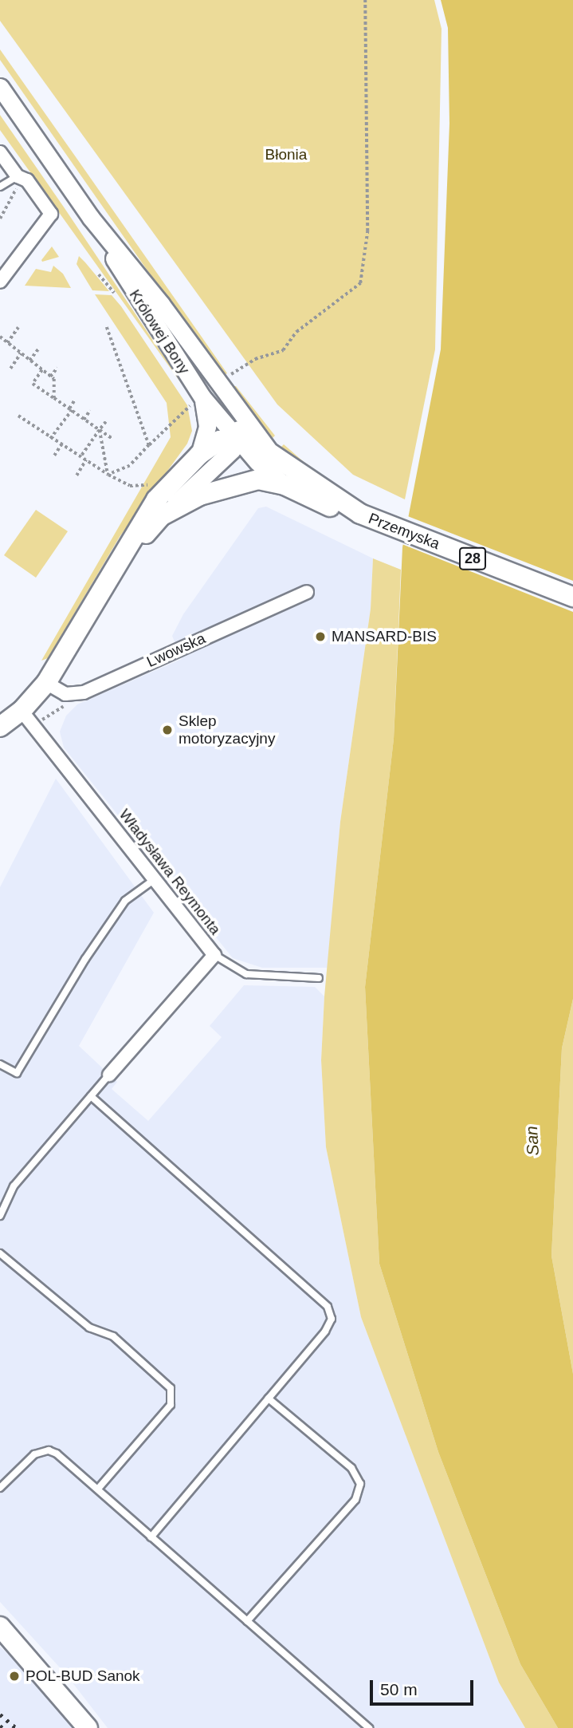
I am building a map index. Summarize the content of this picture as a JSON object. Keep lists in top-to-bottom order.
{
  "streets": {
    "main road": ["Królowej Bony", "Przemyska", "28"],
    "street": ["Lwowska", "Władysława Reymonta"]
  },
  "crossings": [
    ["Królowej Bony", "Przemyska"],
    ["Królowej Bony", "28"],
    ["Przemyska", "28"],
    ["28", "Lwowska"],
    ["28", "Władysława Reymonta"]
  ],
  "water": ["San"],
  "parks": ["Błonia"],
  "places": ["MANSARD-BIS", "Sklep motoryzacyjny", "POL-BUD Sanok"],
  "scale_bar": "50 m"
}
